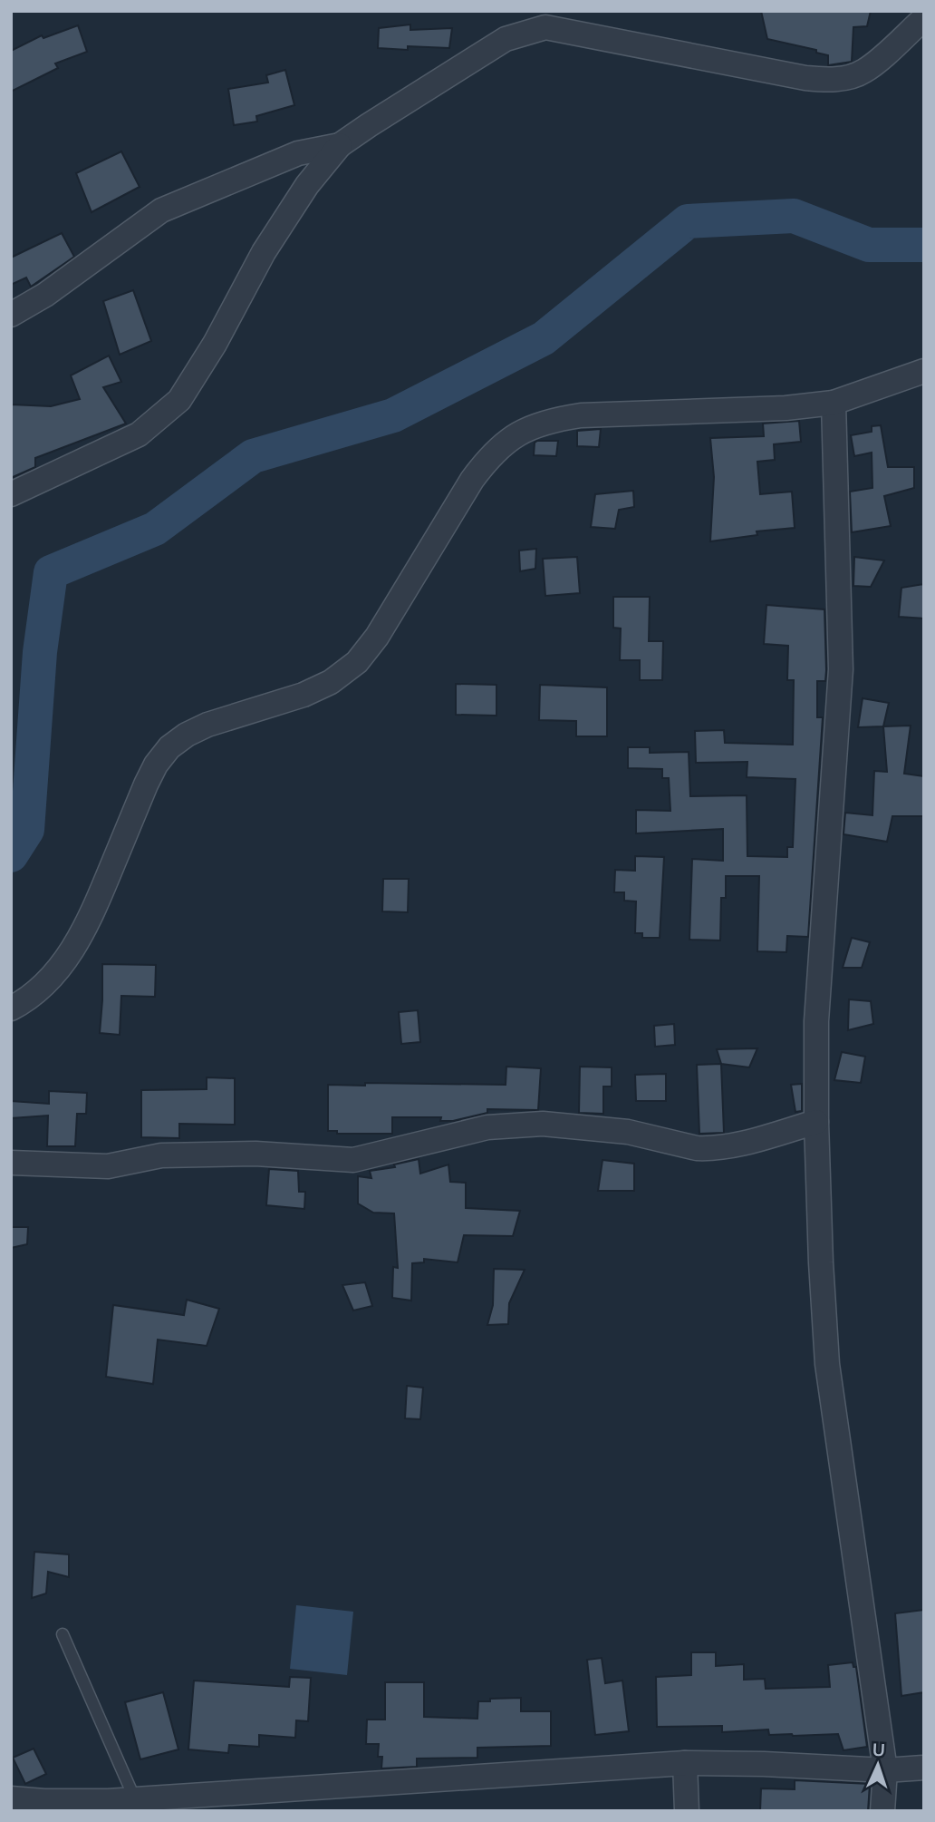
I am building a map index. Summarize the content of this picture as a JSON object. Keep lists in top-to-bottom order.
{
  "north": "top"
}
